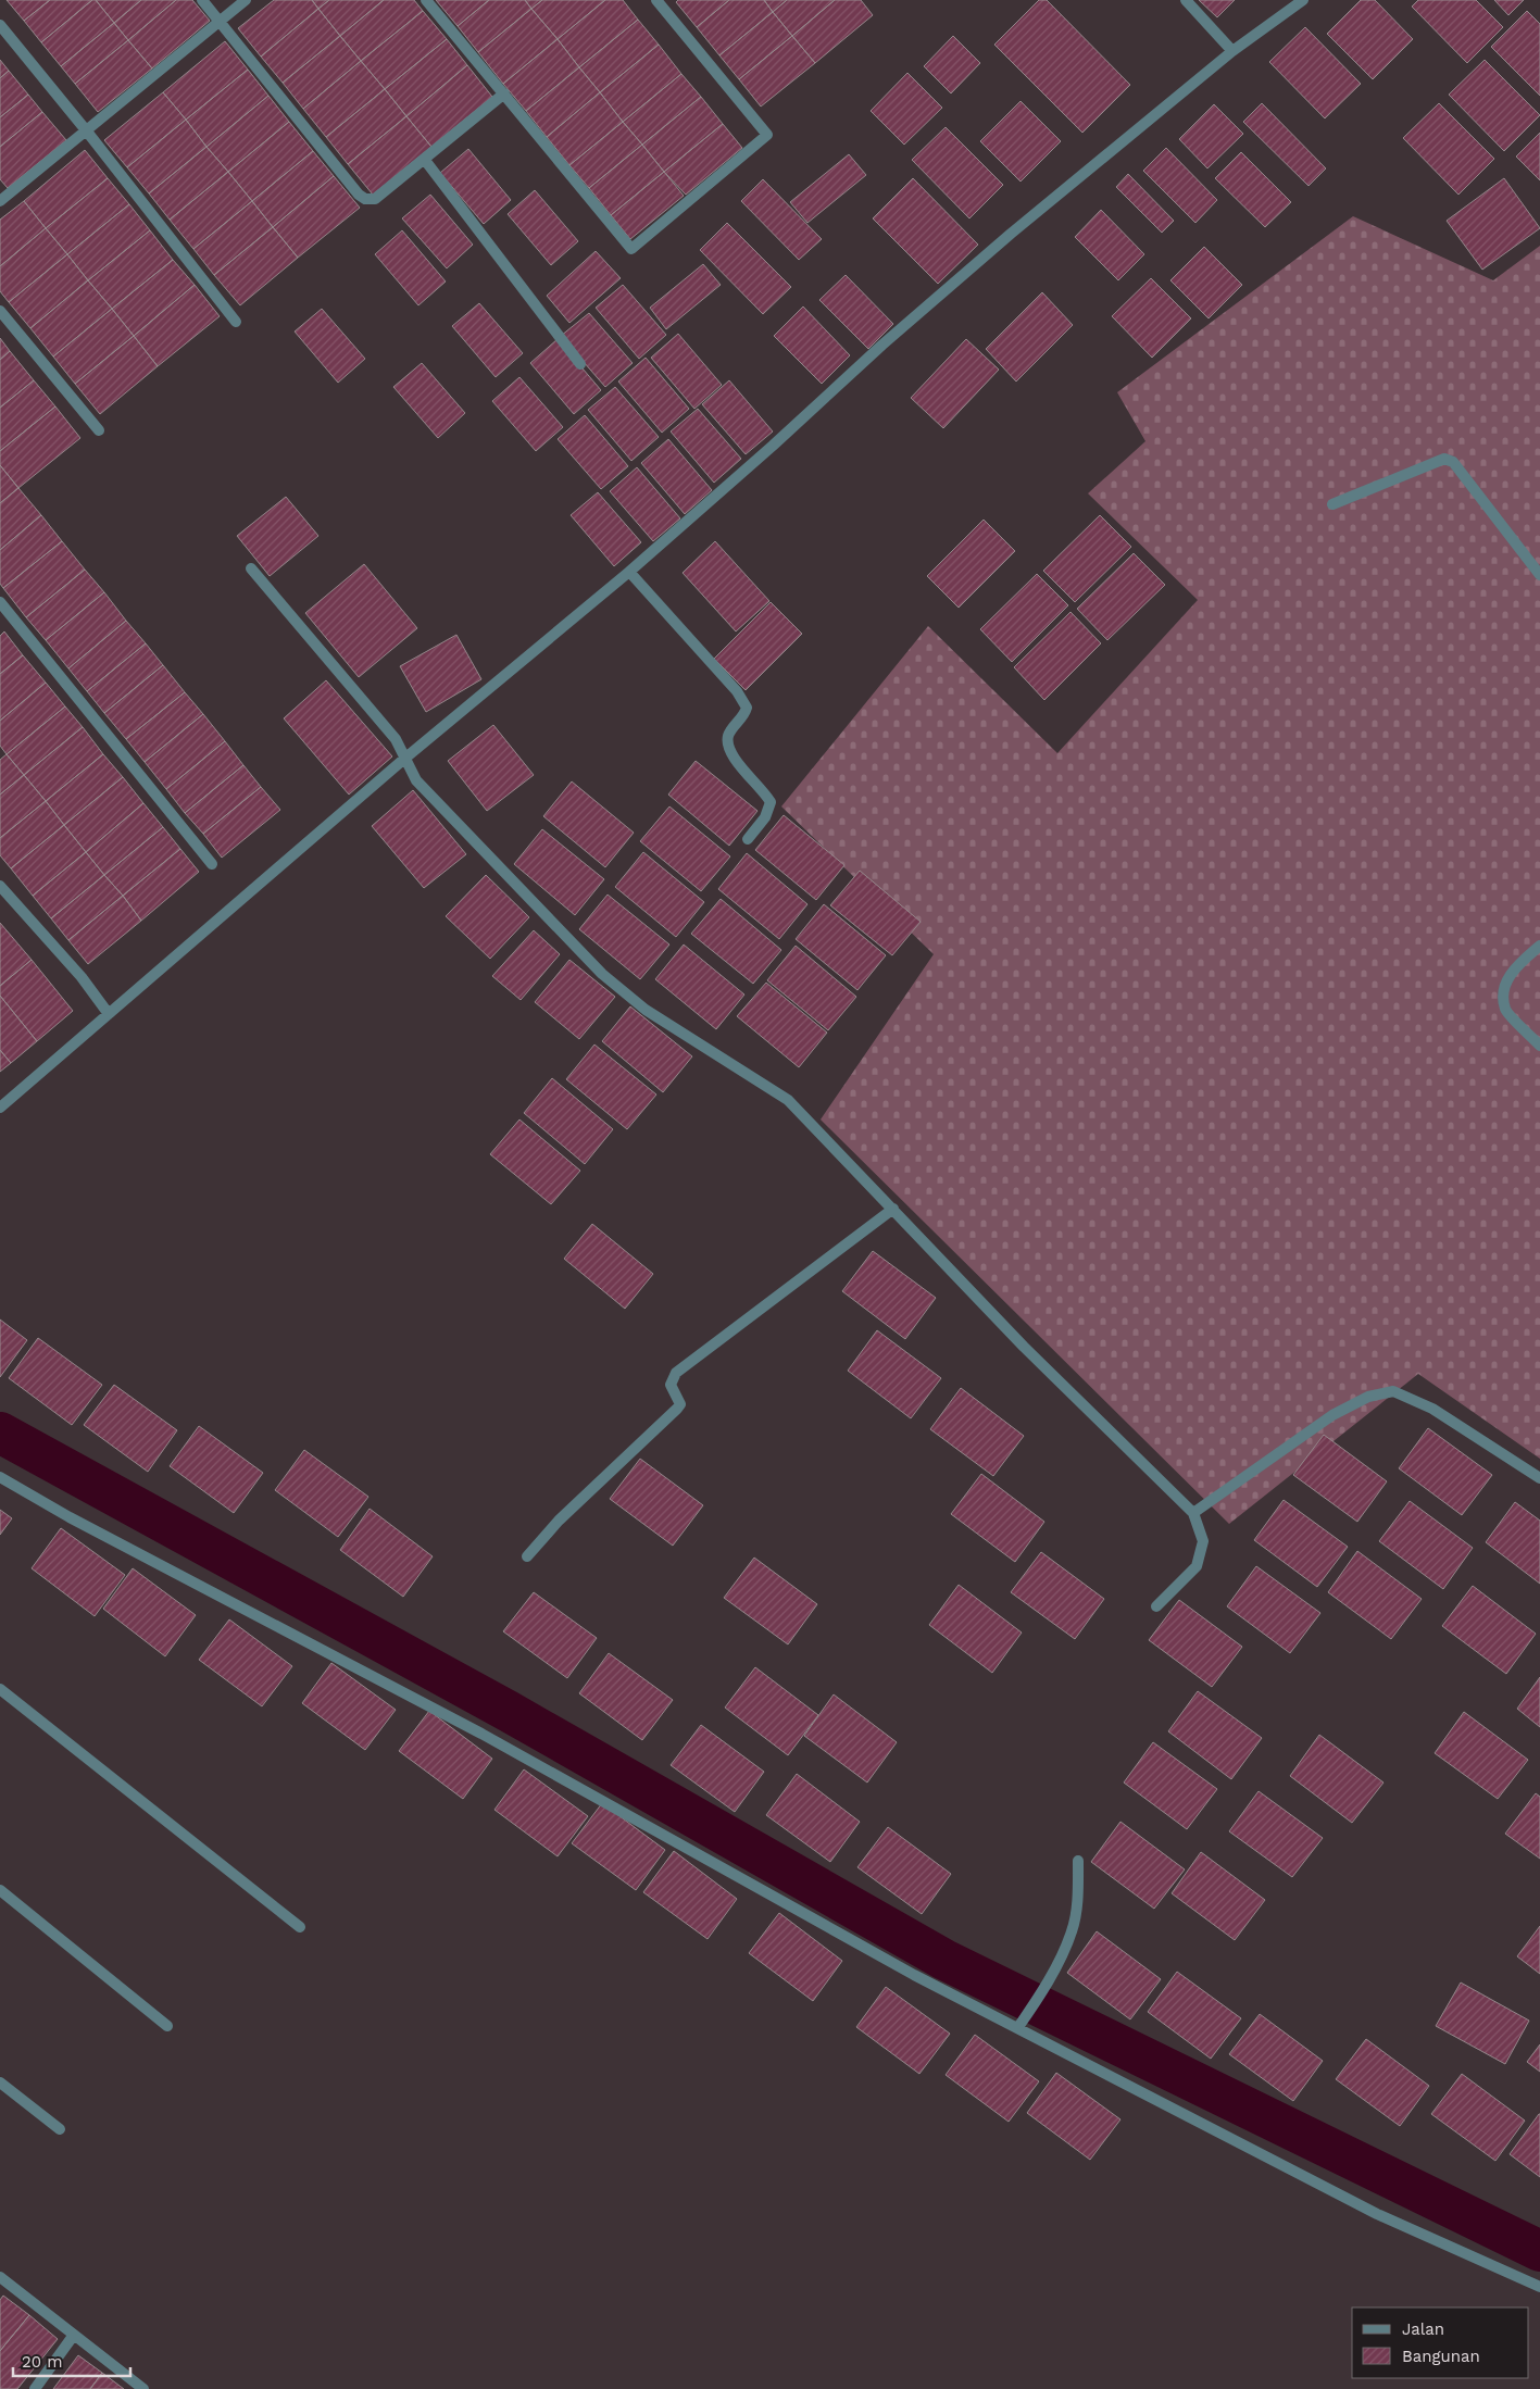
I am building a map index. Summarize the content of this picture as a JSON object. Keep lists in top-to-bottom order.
{
  "legend": ["Jalan", "Bangunan"],
  "scale_bar": "20 m"
}
